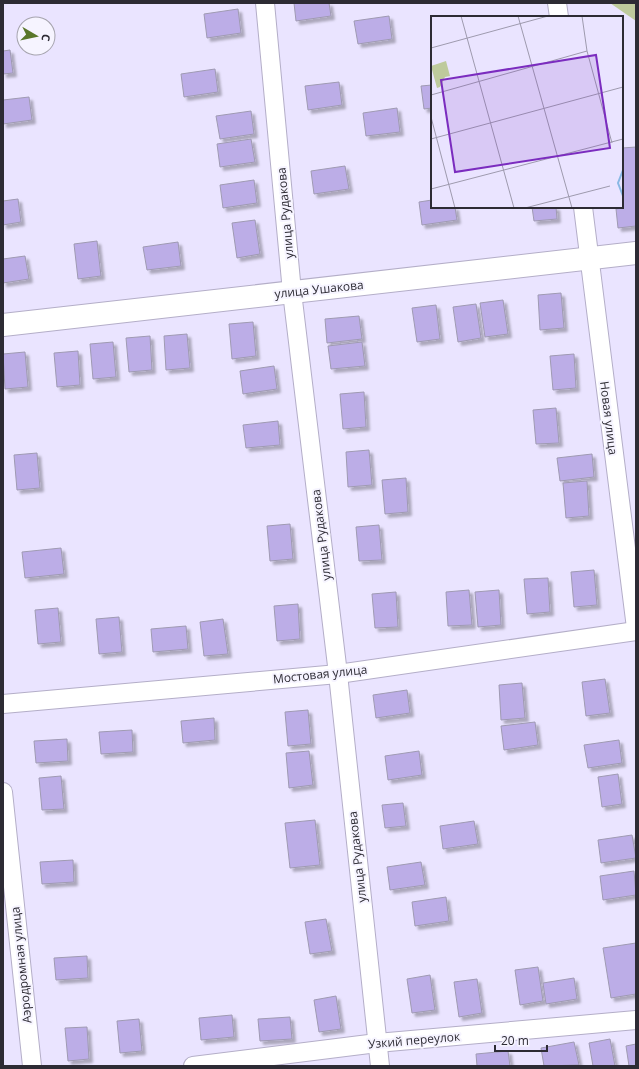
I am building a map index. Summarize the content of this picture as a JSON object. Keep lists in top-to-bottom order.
{
  "streets": {
    "street": [
      "улица Рудакова",
      "улица Ушакова",
      "Новая улица",
      "Мостовая улица",
      "Аэродромная улица",
      "Узкий переулок"
    ]
  },
  "crossings": [
    ["улица Рудакова", "улица Ушакова"],
    ["улица Рудакова", "Мостовая улица"],
    ["улица Рудакова", "Узкий переулок"],
    ["улица Ушакова", "Новая улица"],
    ["Новая улица", "Мостовая улица"]
  ],
  "scale_bar": "20 m",
  "north": "right"
}
